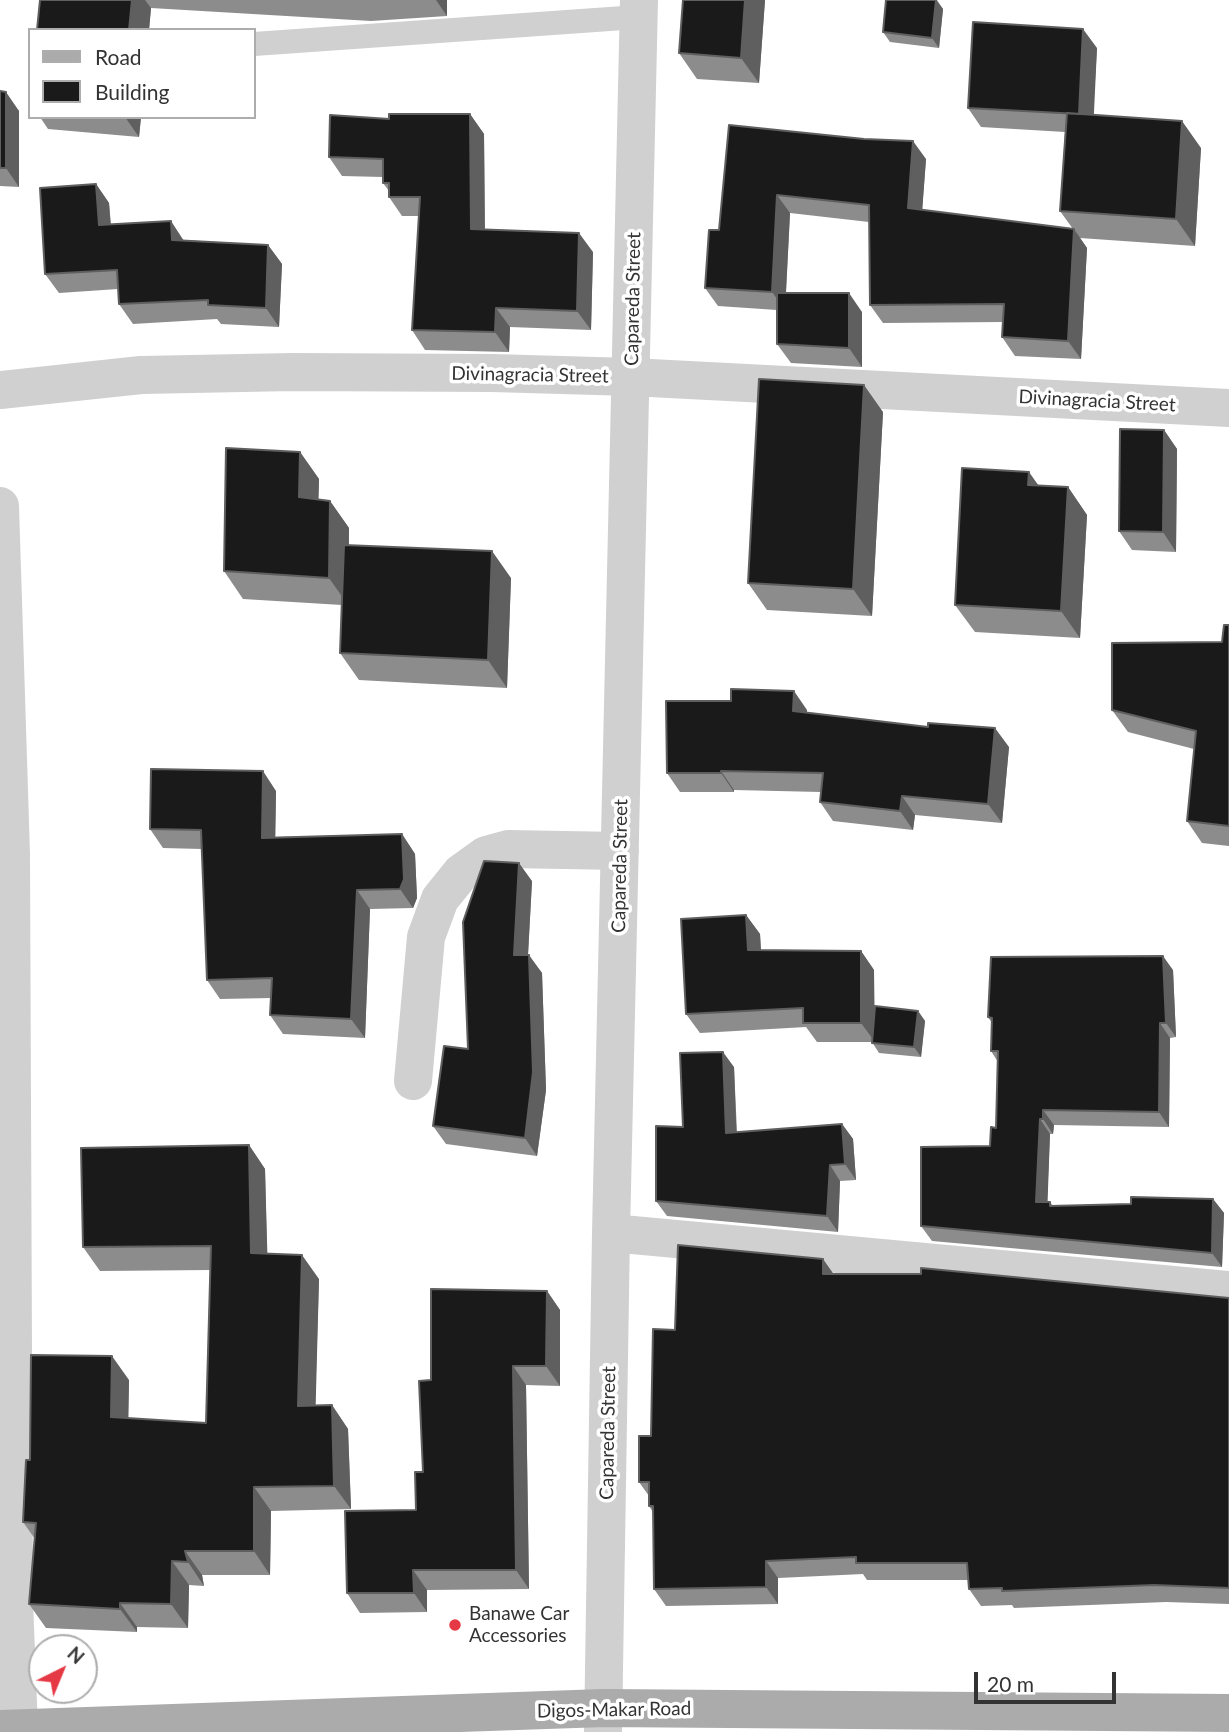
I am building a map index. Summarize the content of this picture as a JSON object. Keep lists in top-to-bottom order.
{
  "streets": {
    "main road": ["Digos-Makar Road"],
    "street": ["Capareda Street", "Divinagracia Street"]
  },
  "crossings": [
    ["Capareda Street", "Divinagracia Street"],
    ["Capareda Street", "Digos-Makar Road"]
  ],
  "places": ["Banawe Car Accessories"],
  "legend": ["Road", "Building"],
  "scale_bar": "20 m",
  "north": "top right"
}
